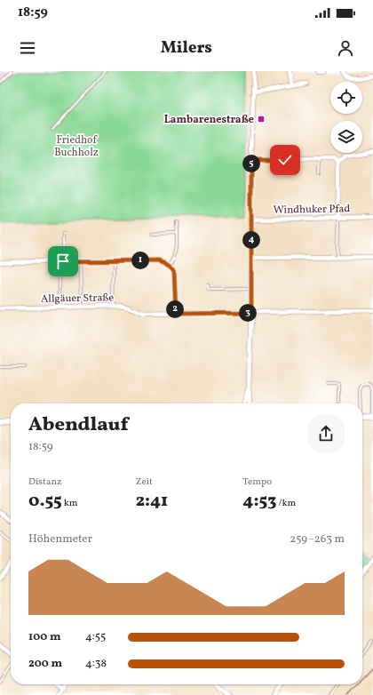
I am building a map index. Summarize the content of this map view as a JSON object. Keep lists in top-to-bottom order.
{
  "streets": {
    "street": ["Windhuker Pfad", "Allgäuer Straße"]
  },
  "parks": ["Friedhof Buchholz"],
  "places": {
    "transit": ["Lambarenestraße"]
  },
  "page": {
    "status": "18:59",
    "header": "Milers",
    "pins": [
      "5",
      "4",
      "1",
      "2",
      "3"
    ],
    "heading": ["Abendlauf", "18:59"],
    "stats": [
      ["Distanz", "0.55 km"],
      ["Zeit", "2:41"],
      ["Tempo", "4:53 /km"]
    ],
    "chart": ["Höhenmeter", "259–263 m"],
    "list": [
      {
        "name": "100 m",
        "note": "4:55"
      },
      {
        "name": "200 m",
        "note": "4:38"
      }
    ]
  }
}
